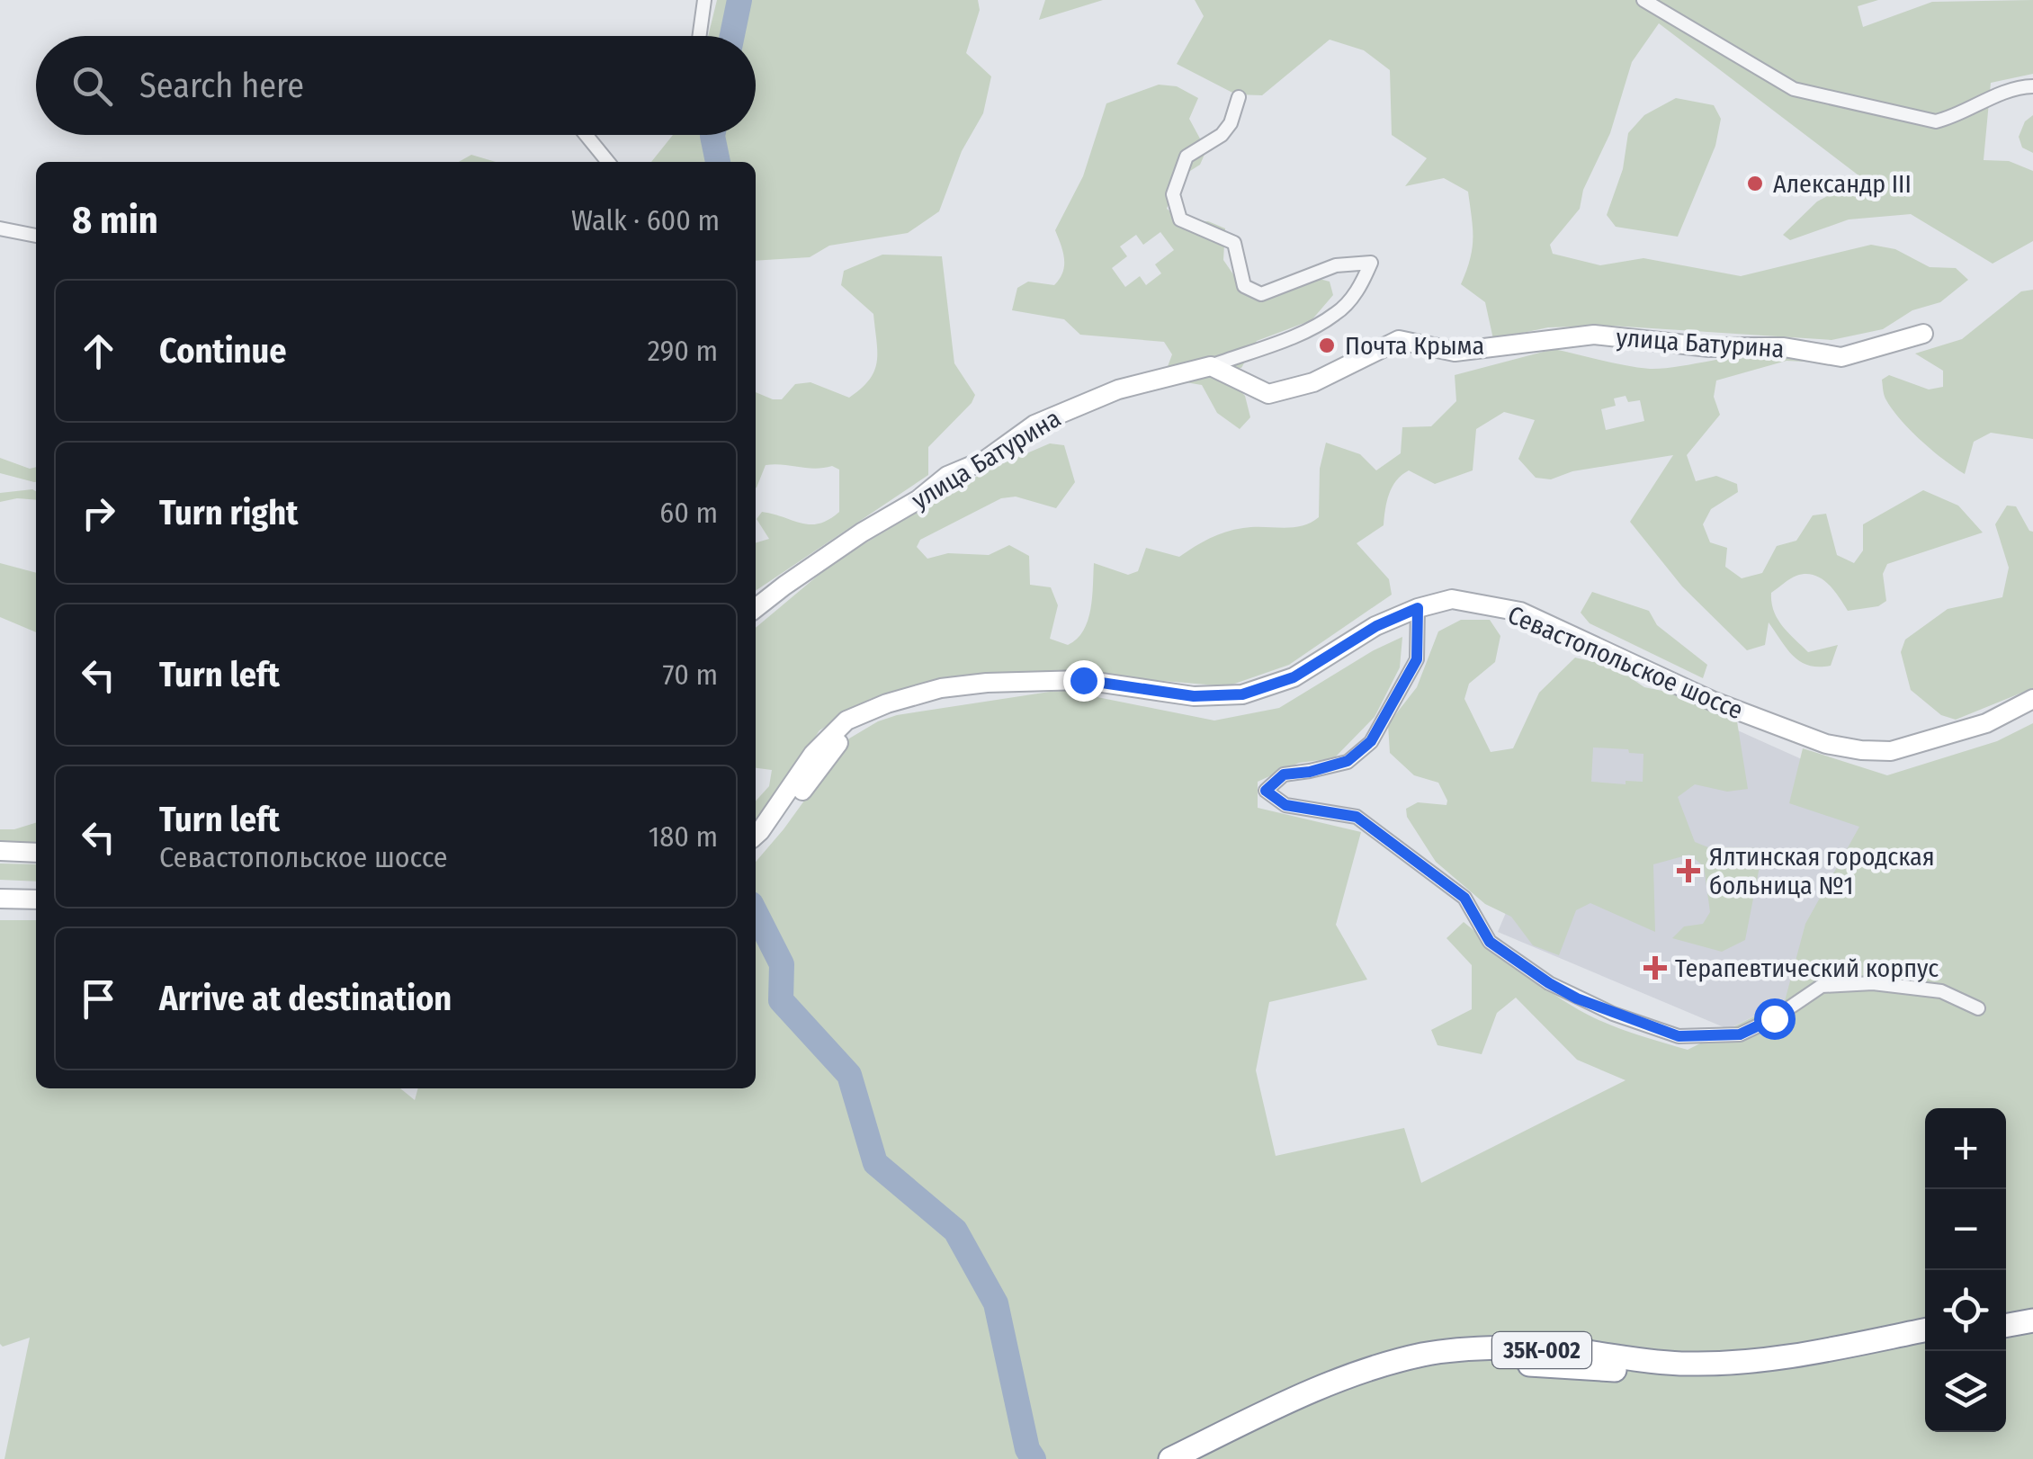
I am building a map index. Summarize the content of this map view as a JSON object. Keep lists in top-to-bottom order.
{
  "streets": {
    "highway": ["35К-002"],
    "main road": ["улица Батурина", "Севастопольское шоссе"]
  },
  "places": {
    "other": ["Александр III", "Почта Крыма"],
    "health": ["Ялтинская городская больница №1", "Терапевтический корпус"]
  },
  "page": {
    "search": "Search here",
    "heading": ["8 min", "Walk · 600 m"],
    "list": [
      ["Continue", "290 m"],
      ["Turn right", "60 m"],
      ["Turn left", "70 m"],
      ["Turn left", "Севастопольское шоссе", "180 m"],
      "Arrive at destination"
    ],
    "map_buttons": ["+", "−"]
  }
}
